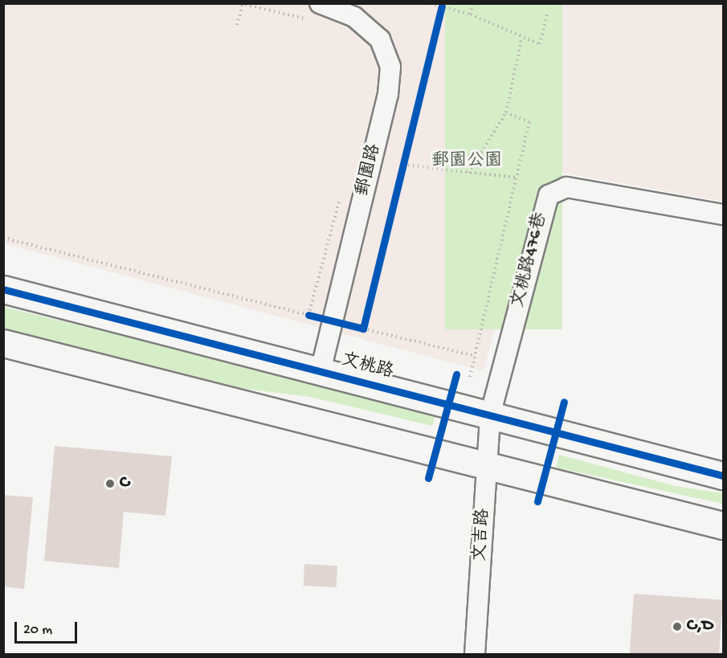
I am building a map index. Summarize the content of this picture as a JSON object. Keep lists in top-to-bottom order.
{
  "streets": {
    "street": [
      "郵園路",
      "文桃路476巷",
      "文桃路",
      "文吉路"
    ]
  },
  "crossings": [
    ["郵園路", "文桃路"],
    ["文桃路476巷", "文桃路"],
    ["文桃路476巷", "文吉路"],
    ["文桃路", "文吉路"]
  ],
  "parks": ["郵園公園"],
  "places": ["C", "C,D"],
  "scale_bar": "20 m"
}
